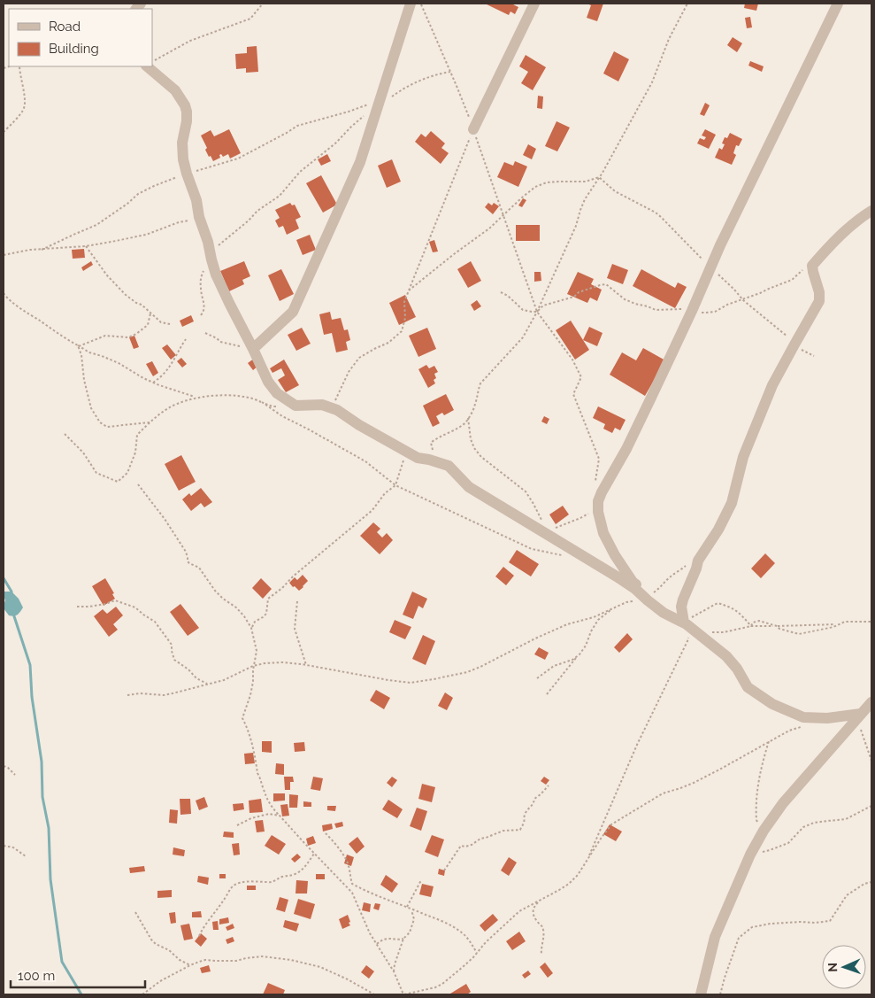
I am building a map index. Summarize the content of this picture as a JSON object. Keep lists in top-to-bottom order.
{
  "legend": ["Road", "Building"],
  "scale_bar": "100 m",
  "north": "left"
}
